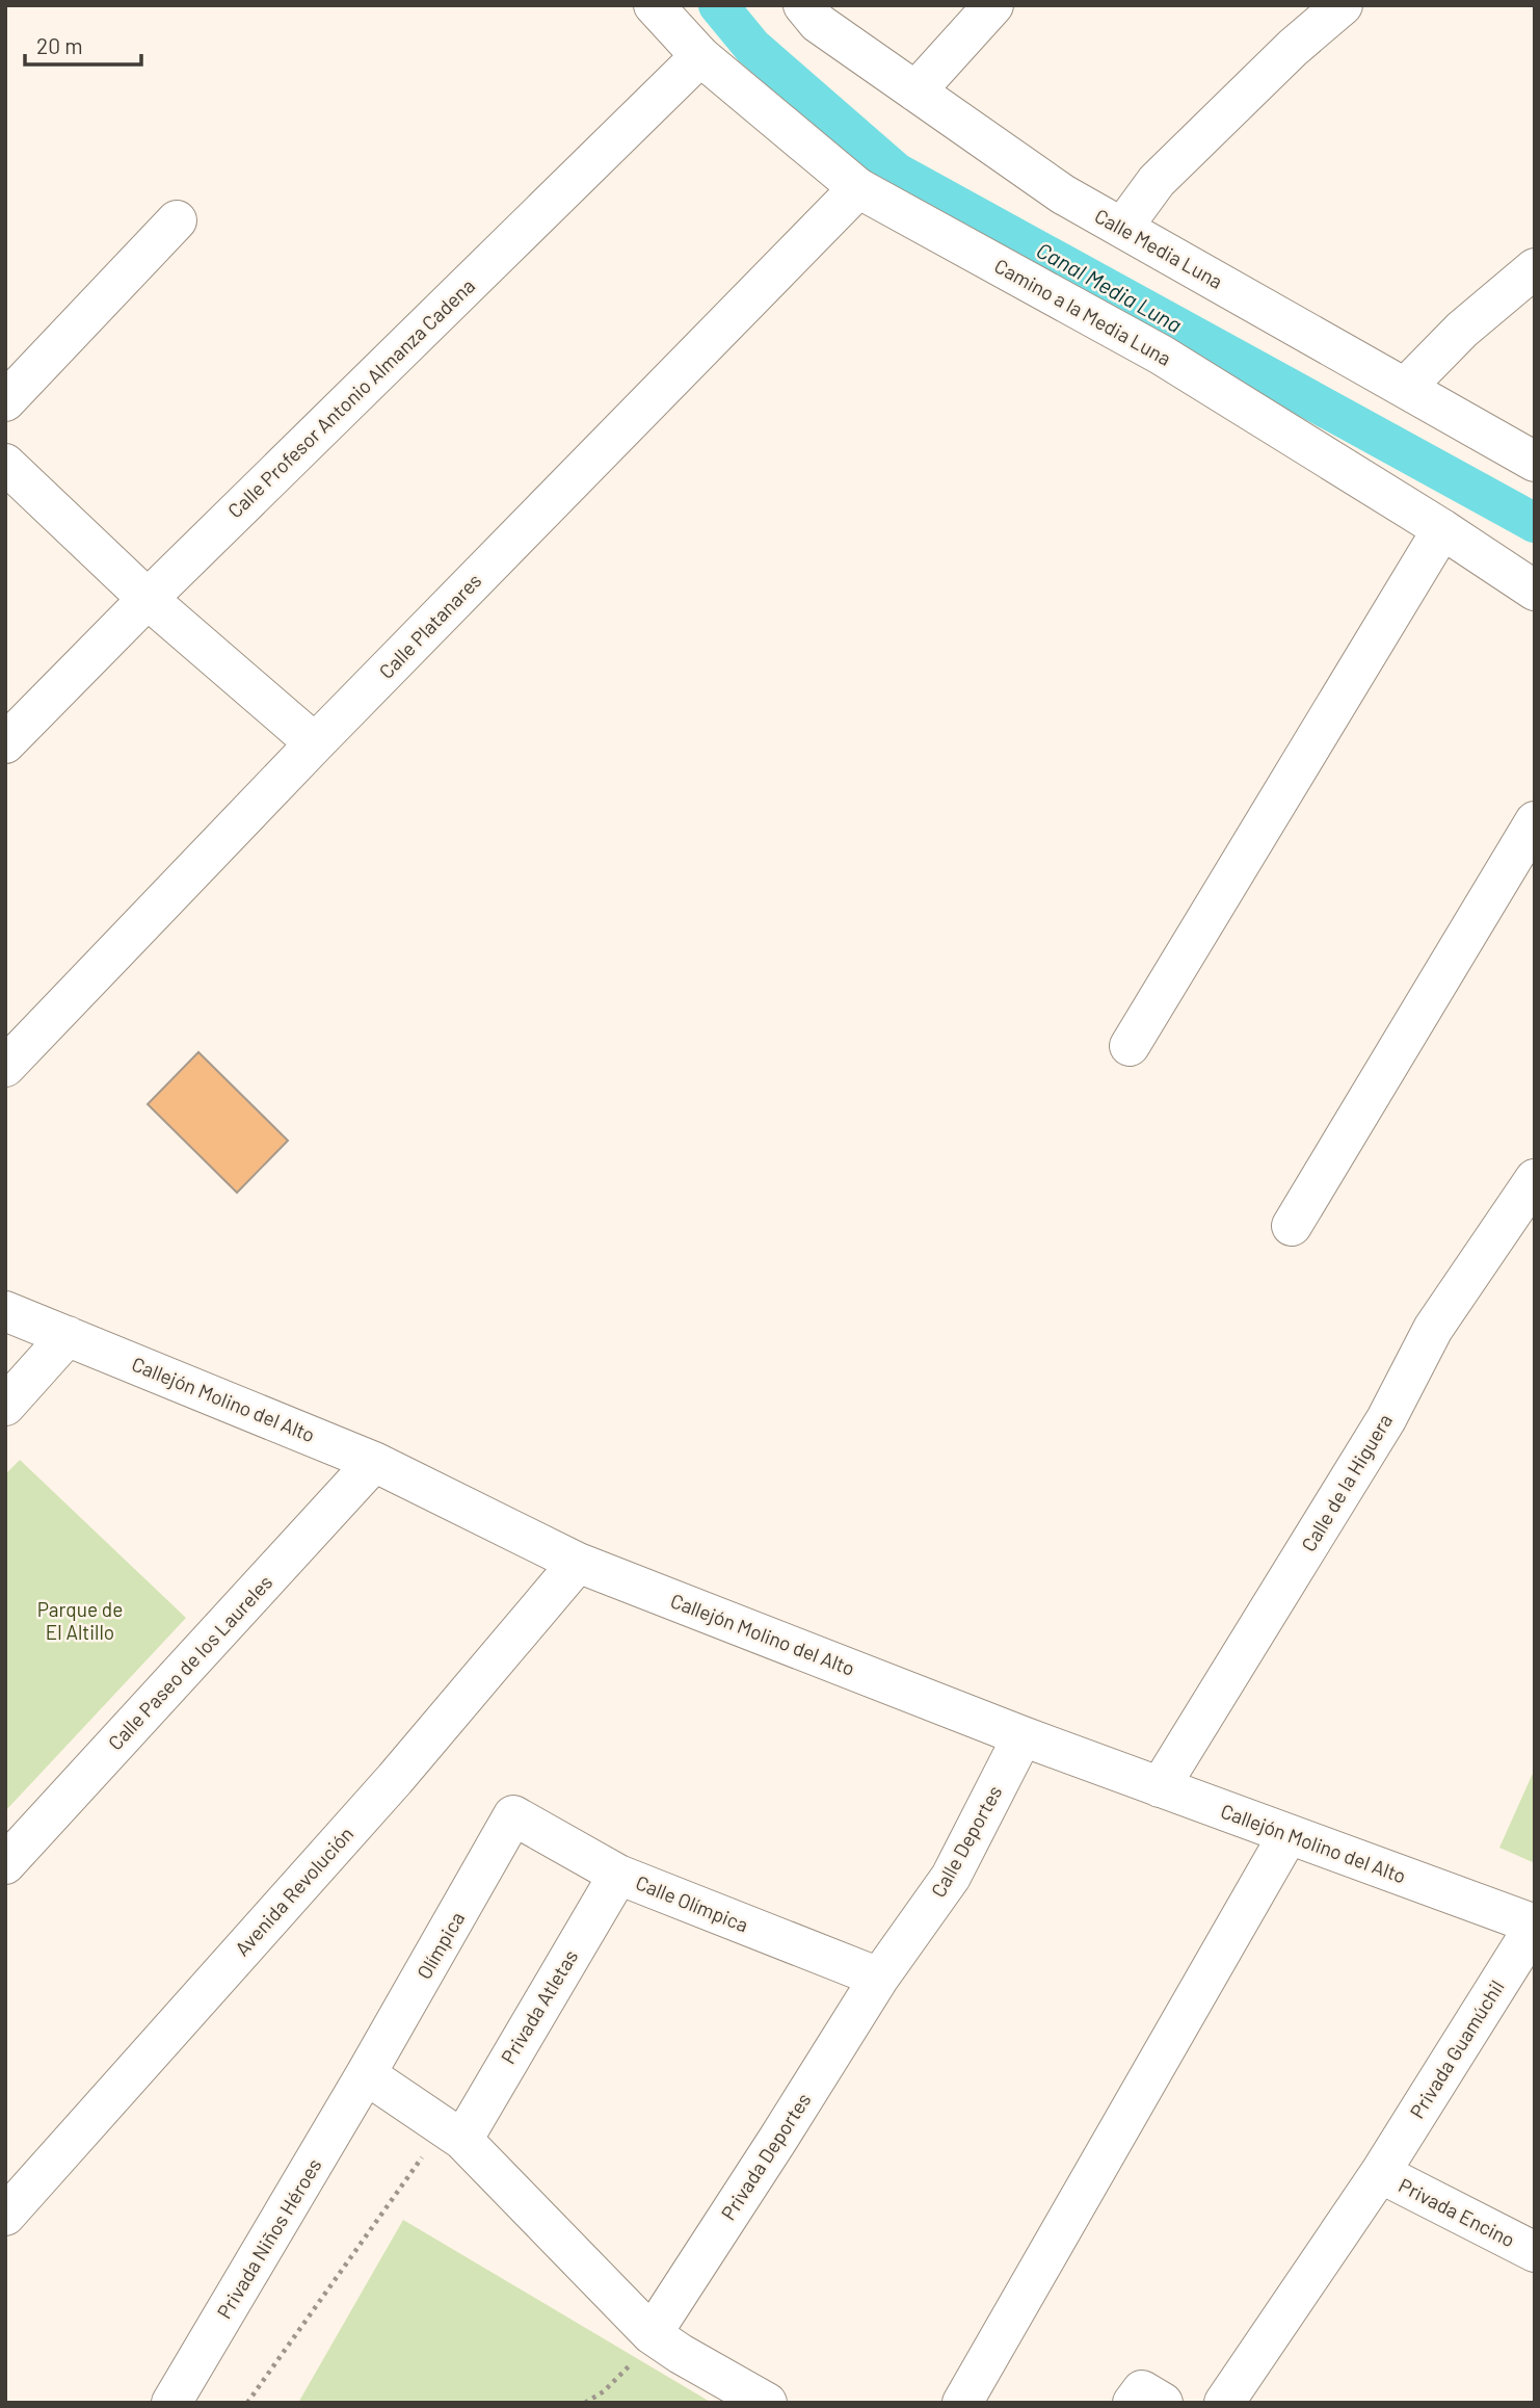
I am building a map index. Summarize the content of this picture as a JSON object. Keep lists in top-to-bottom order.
{
  "streets": {
    "street": [
      "Calle Media Luna",
      "Camino a la Media Luna",
      "Calle Profesor Antonio Almanza Cadena",
      "Calle Platanares",
      "Callejón Molino del Alto",
      "Calle de la Higuera",
      "Calle Paseo de los Laureles",
      "Calle Deportes",
      "Avenida Revolución",
      "Calle Olímpica",
      "Olímpica",
      "Privada Atletas",
      "Privada Guamúchil",
      "Privada Deportes",
      "Privada Encino",
      "Privada Niños Héroes"
    ]
  },
  "crossings": [
    ["Camino a la Media Luna", "Calle Profesor Antonio Almanza Cadena"],
    ["Camino a la Media Luna", "Calle Platanares"],
    ["Callejón Molino del Alto", "Calle de la Higuera"],
    ["Callejón Molino del Alto", "Calle Paseo de los Laureles"],
    ["Callejón Molino del Alto", "Calle Deportes"],
    ["Callejón Molino del Alto", "Avenida Revolución"],
    ["Callejón Molino del Alto", "Privada Guamúchil"],
    ["Calle Deportes", "Calle Olímpica"],
    ["Calle Deportes", "Privada Deportes"],
    ["Calle Olímpica", "Olímpica"],
    ["Calle Olímpica", "Privada Atletas"],
    ["Calle Olímpica", "Privada Deportes"],
    ["Olímpica", "Privada Niños Héroes"],
    ["Privada Guamúchil", "Privada Encino"]
  ],
  "water": ["Canal Media Luna"],
  "parks": ["Parque de El Altillo"],
  "scale_bar": "20 m"
}
